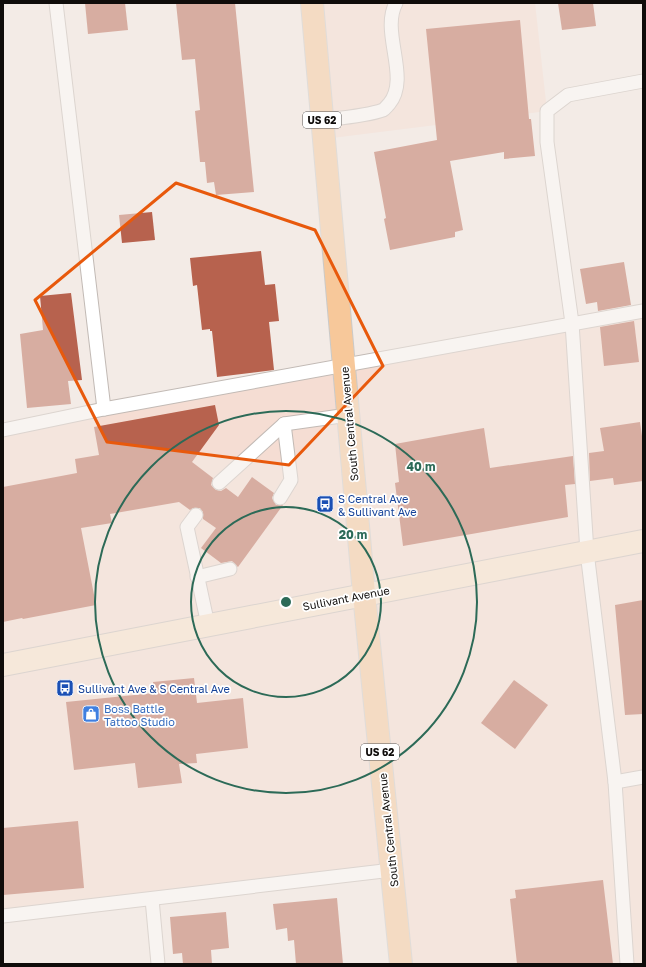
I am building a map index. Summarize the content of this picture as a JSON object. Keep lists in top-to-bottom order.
{
  "streets": {
    "main road": ["US 62", "South Central Avenue"],
    "street": ["Sullivant Avenue"]
  },
  "crossings": [
    ["South Central Avenue", "Sullivant Avenue"]
  ],
  "places": {
    "bus stop": ["S Central Ave & Sullivant Ave", "Sullivant Ave & S Central Ave"],
    "shop": ["Boss Battle Tattoo Studio"]
  },
  "rings": ["40 m", "20 m"]
}
